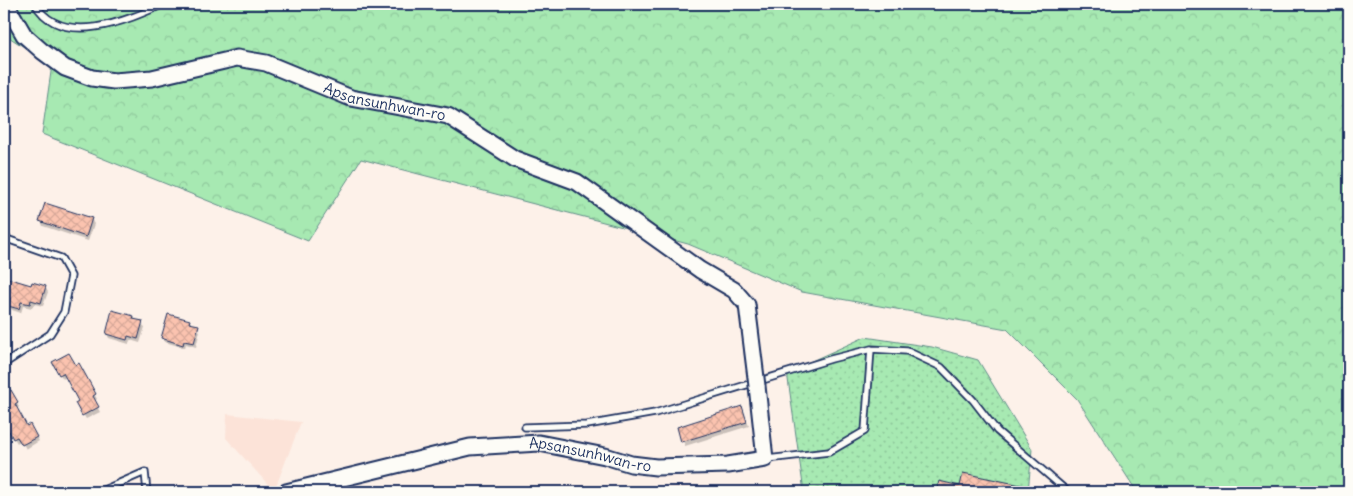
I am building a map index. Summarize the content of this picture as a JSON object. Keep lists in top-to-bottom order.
{
  "streets": {
    "street": ["Apsansunhwan-ro"]
  }
}
